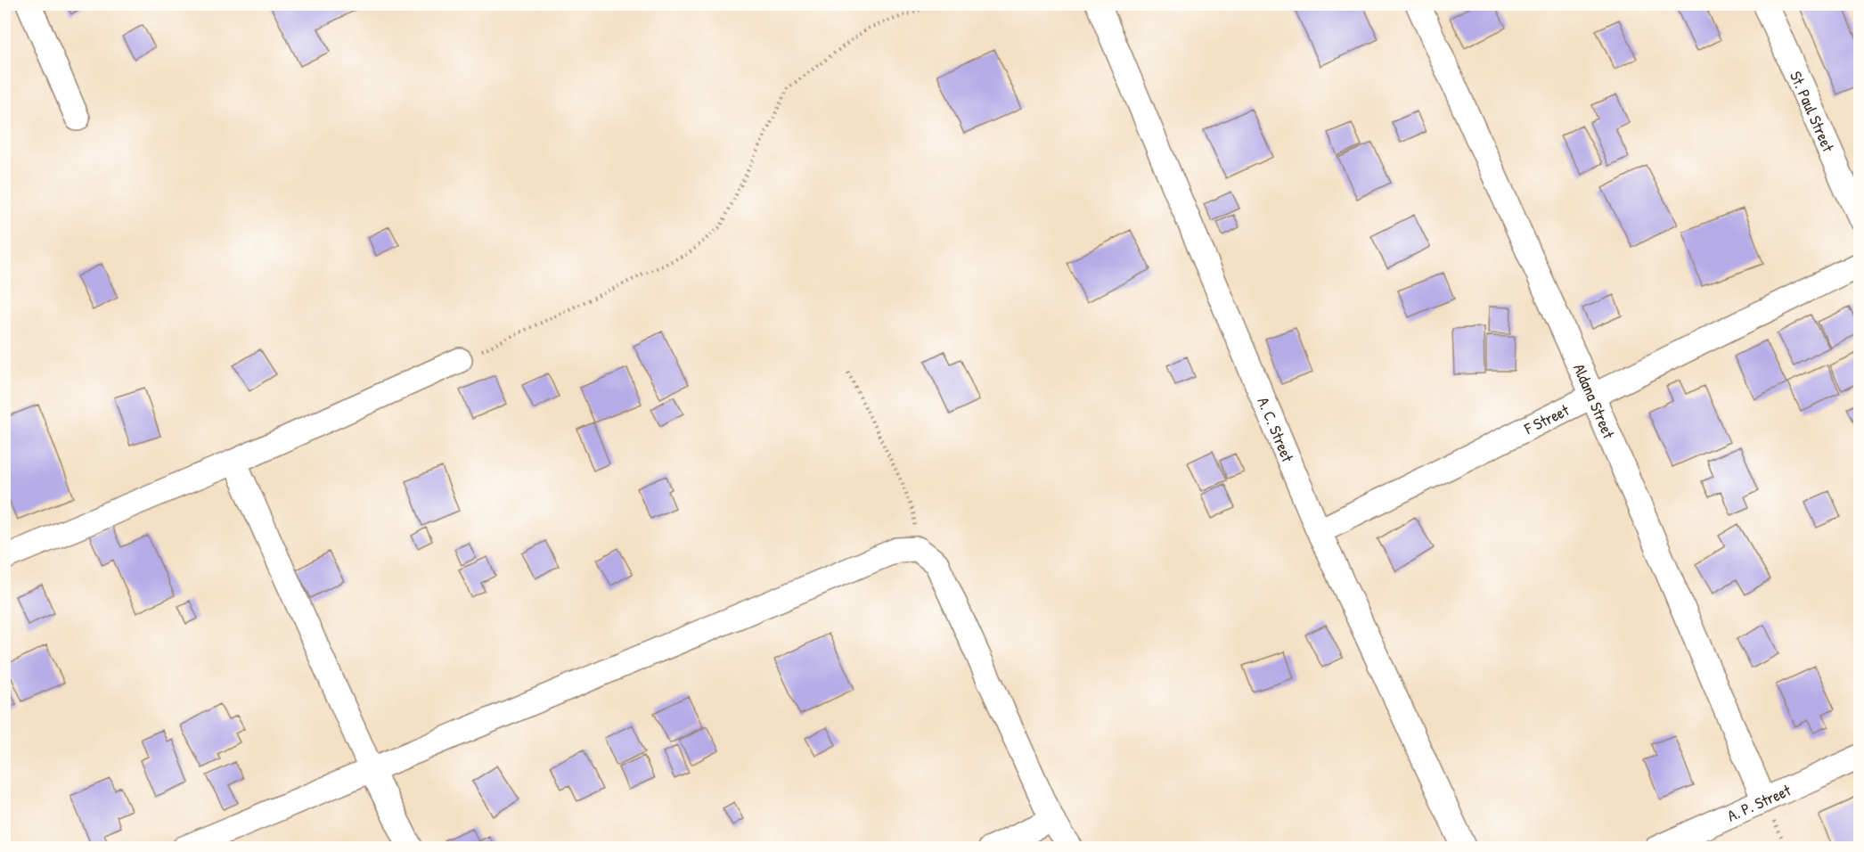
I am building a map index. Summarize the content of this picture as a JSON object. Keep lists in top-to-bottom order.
{
  "streets": {
    "street": [
      "St. Paul Street",
      "Aldana Street",
      "F Street",
      "A. C. Street",
      "A. P. Street"
    ]
  },
  "crossings": [
    ["Aldana Street", "F Street"],
    ["Aldana Street", "A. P. Street"],
    ["F Street", "A. C. Street"]
  ]
}
